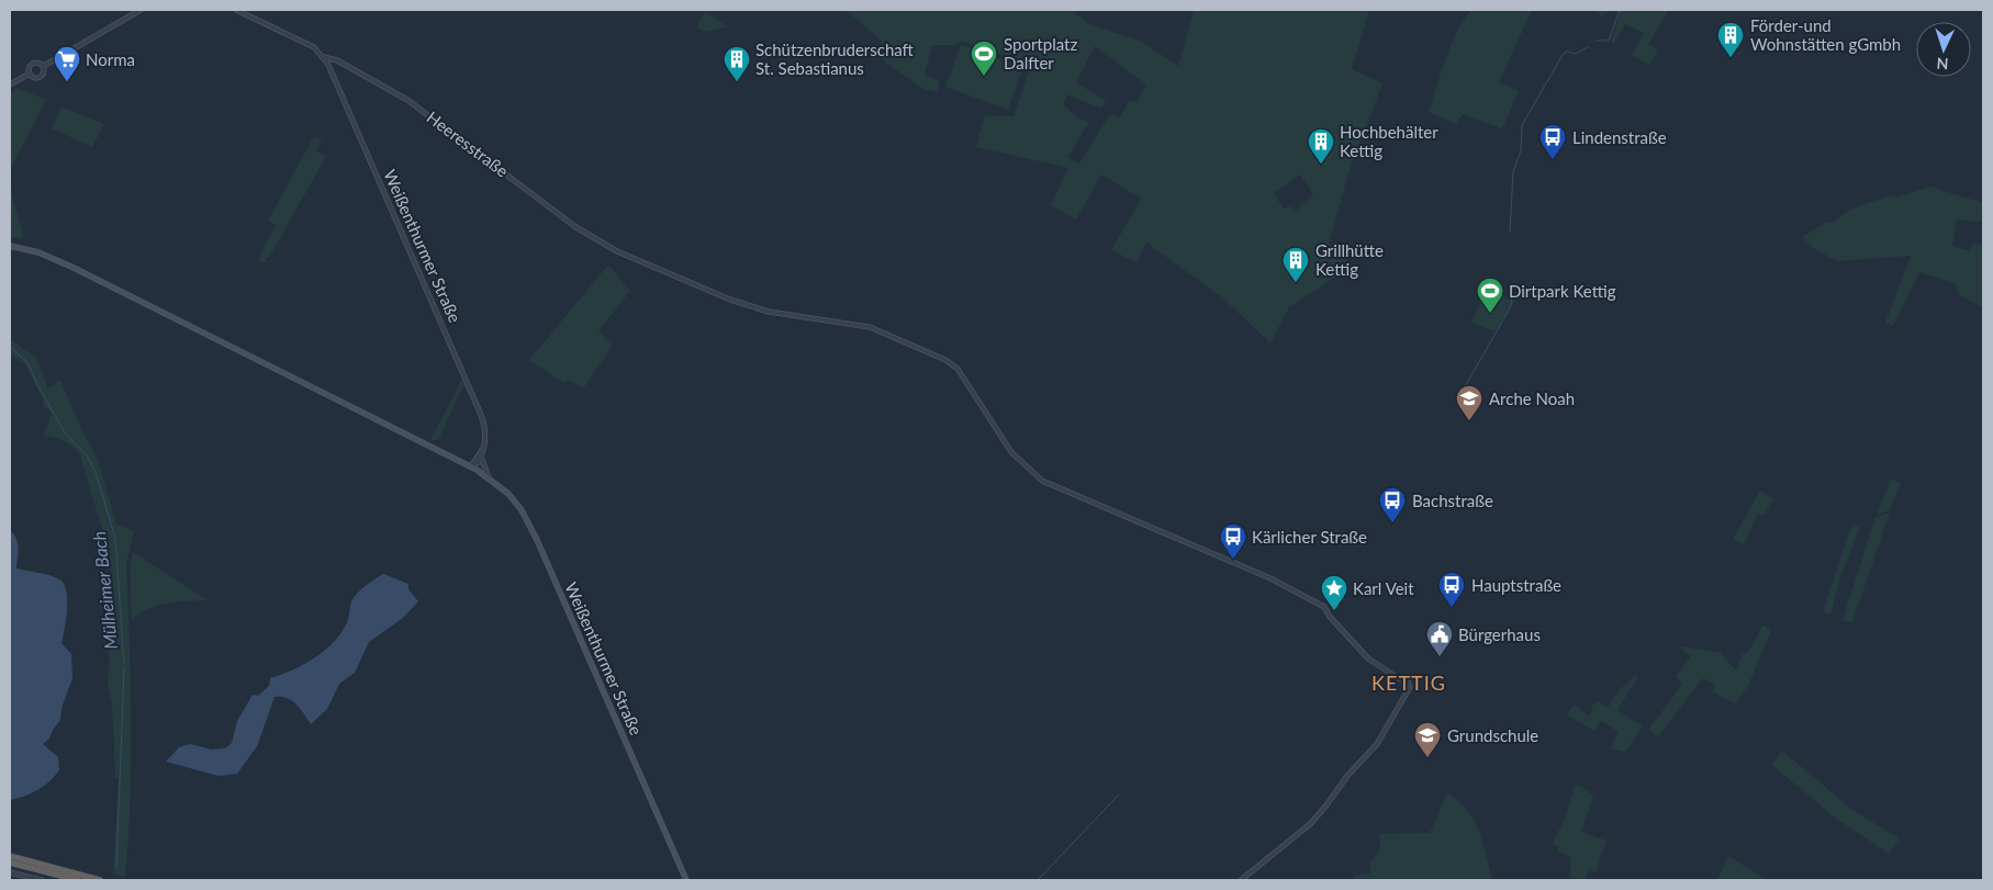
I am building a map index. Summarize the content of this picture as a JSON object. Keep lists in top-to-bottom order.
{
  "streets": {
    "main road": ["Weißenthurmer Straße"],
    "street": ["Heeresstraße"]
  },
  "crossings": [
    ["Heeresstraße", "Weißenthurmer Straße"]
  ],
  "districts": ["KETTIG"],
  "water": ["Mülheimer Bach"],
  "places": {
    "building": [
      "Förder-und Wohnstätten gGmbh",
      "Schützenbruderschaft St. Sebastianus",
      "Hochbehälter Kettig",
      "Grillhütte Kettig"
    ],
    "sports": ["Sportplatz Dalfter", "Dirtpark Kettig"],
    "supermarket": ["Norma"],
    "bus stop": [
      "Lindenstraße",
      "Bachstraße",
      "Kärlicher Straße",
      "Hauptstraße"
    ],
    "school or university": ["Arche Noah", "Grundschule"],
    "place": ["Karl Veit"],
    "public building": ["Bürgerhaus"]
  },
  "north": "bottom"
}
